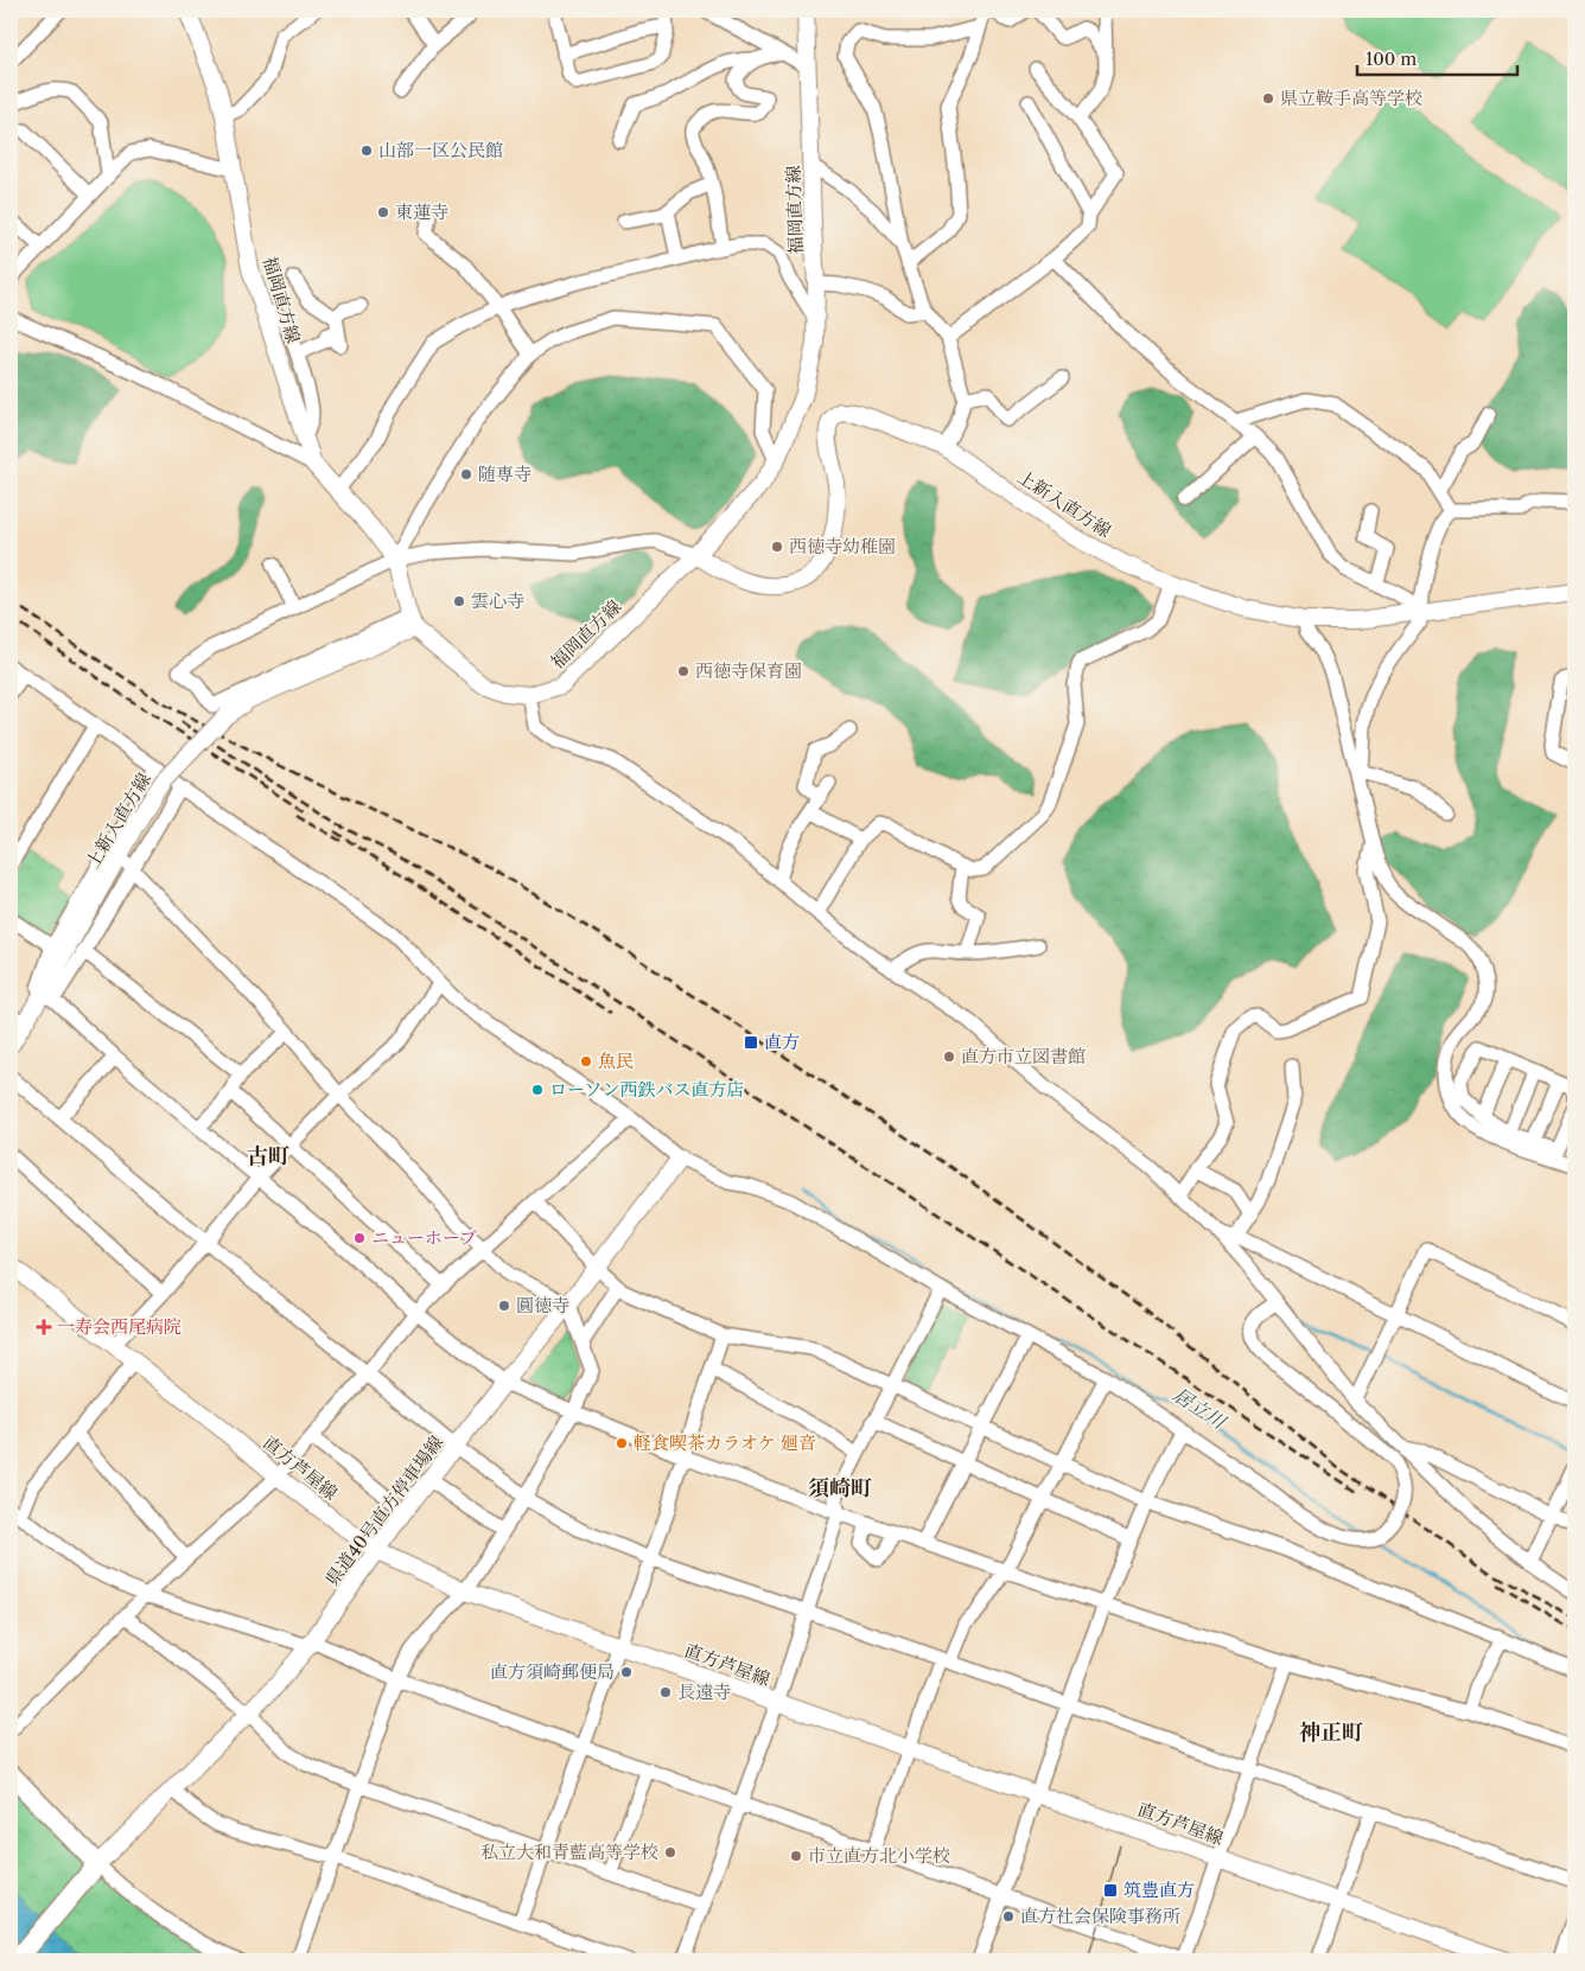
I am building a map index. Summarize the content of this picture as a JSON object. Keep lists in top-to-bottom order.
{
  "streets": {
    "main road": [
      "福岡直方線",
      "上新入直方線",
      "直方芦屋線",
      "県道40号直方停車場線"
    ]
  },
  "crossings": [
    ["福岡直方線", "上新入直方線"],
    ["直方芦屋線", "県道40号直方停車場線"]
  ],
  "districts": ["古町", "須崎町", "神正町"],
  "water": ["居立川"],
  "places": {
    "other": [
      "県立鞍手高等学校",
      "山部一区公民館",
      "東蓮寺",
      "随専寺",
      "西徳寺幼稚園",
      "雲心寺",
      "西徳寺保育園",
      "直方市立図書館",
      "魚民",
      "ローソン西鉄バス直方店",
      "ニューホープ",
      "圓徳寺",
      "軽食喫茶カラオケ 廻音",
      "直方須崎郵便局",
      "長遠寺",
      "私立大和青藍高等学校",
      "市立直方北小学校",
      "直方社会保険事務所"
    ],
    "transit": ["直方", "筑豊直方"],
    "health": ["一寿会西尾病院"]
  },
  "scale_bar": "100 m"
}
